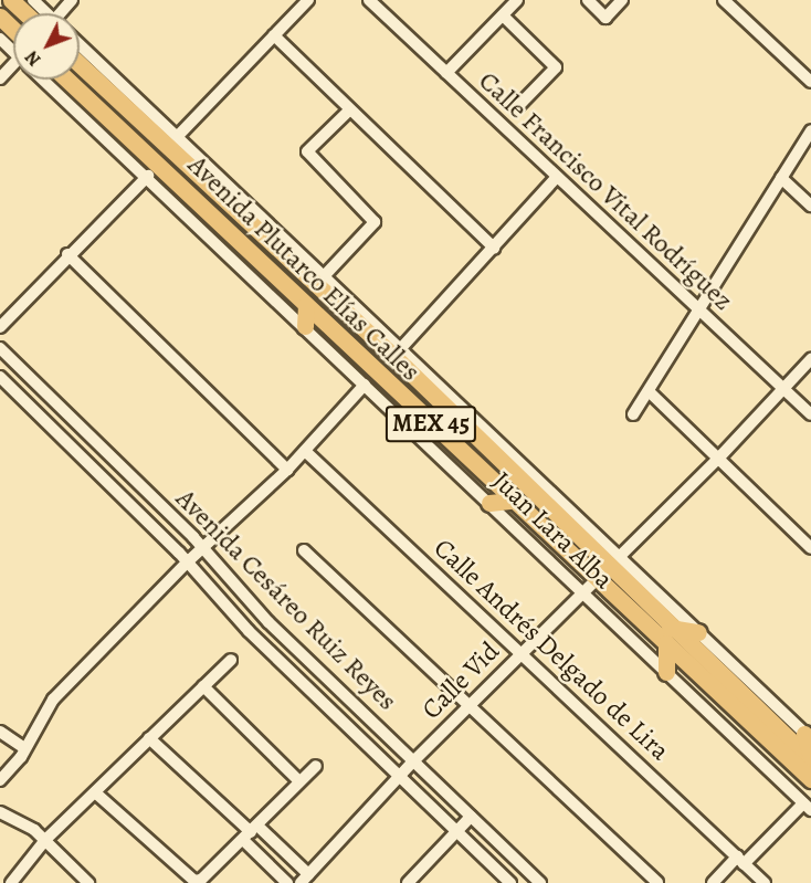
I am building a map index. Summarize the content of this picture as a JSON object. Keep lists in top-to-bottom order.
{
  "streets": {
    "main road": ["Avenida Plutarco Elías Calles", "MEX 45"],
    "street": [
      "Calle Francisco Vital Rodríguez",
      "Juan Lara Alba",
      "Avenida Cesáreo Ruiz Reyes",
      "Calle Andrés Delgado de Lira",
      "Calle Vid"
    ]
  },
  "crossings": [
    ["Calle Francisco Vital Rodríguez", "Calle Vid"],
    ["Avenida Plutarco Elías Calles", "Juan Lara Alba"],
    ["Avenida Plutarco Elías Calles", "Calle Vid"],
    ["Juan Lara Alba", "Calle Vid"],
    ["Avenida Cesáreo Ruiz Reyes", "Calle Vid"],
    ["Calle Andrés Delgado de Lira", "Calle Vid"]
  ],
  "north": "bottom left"
}
